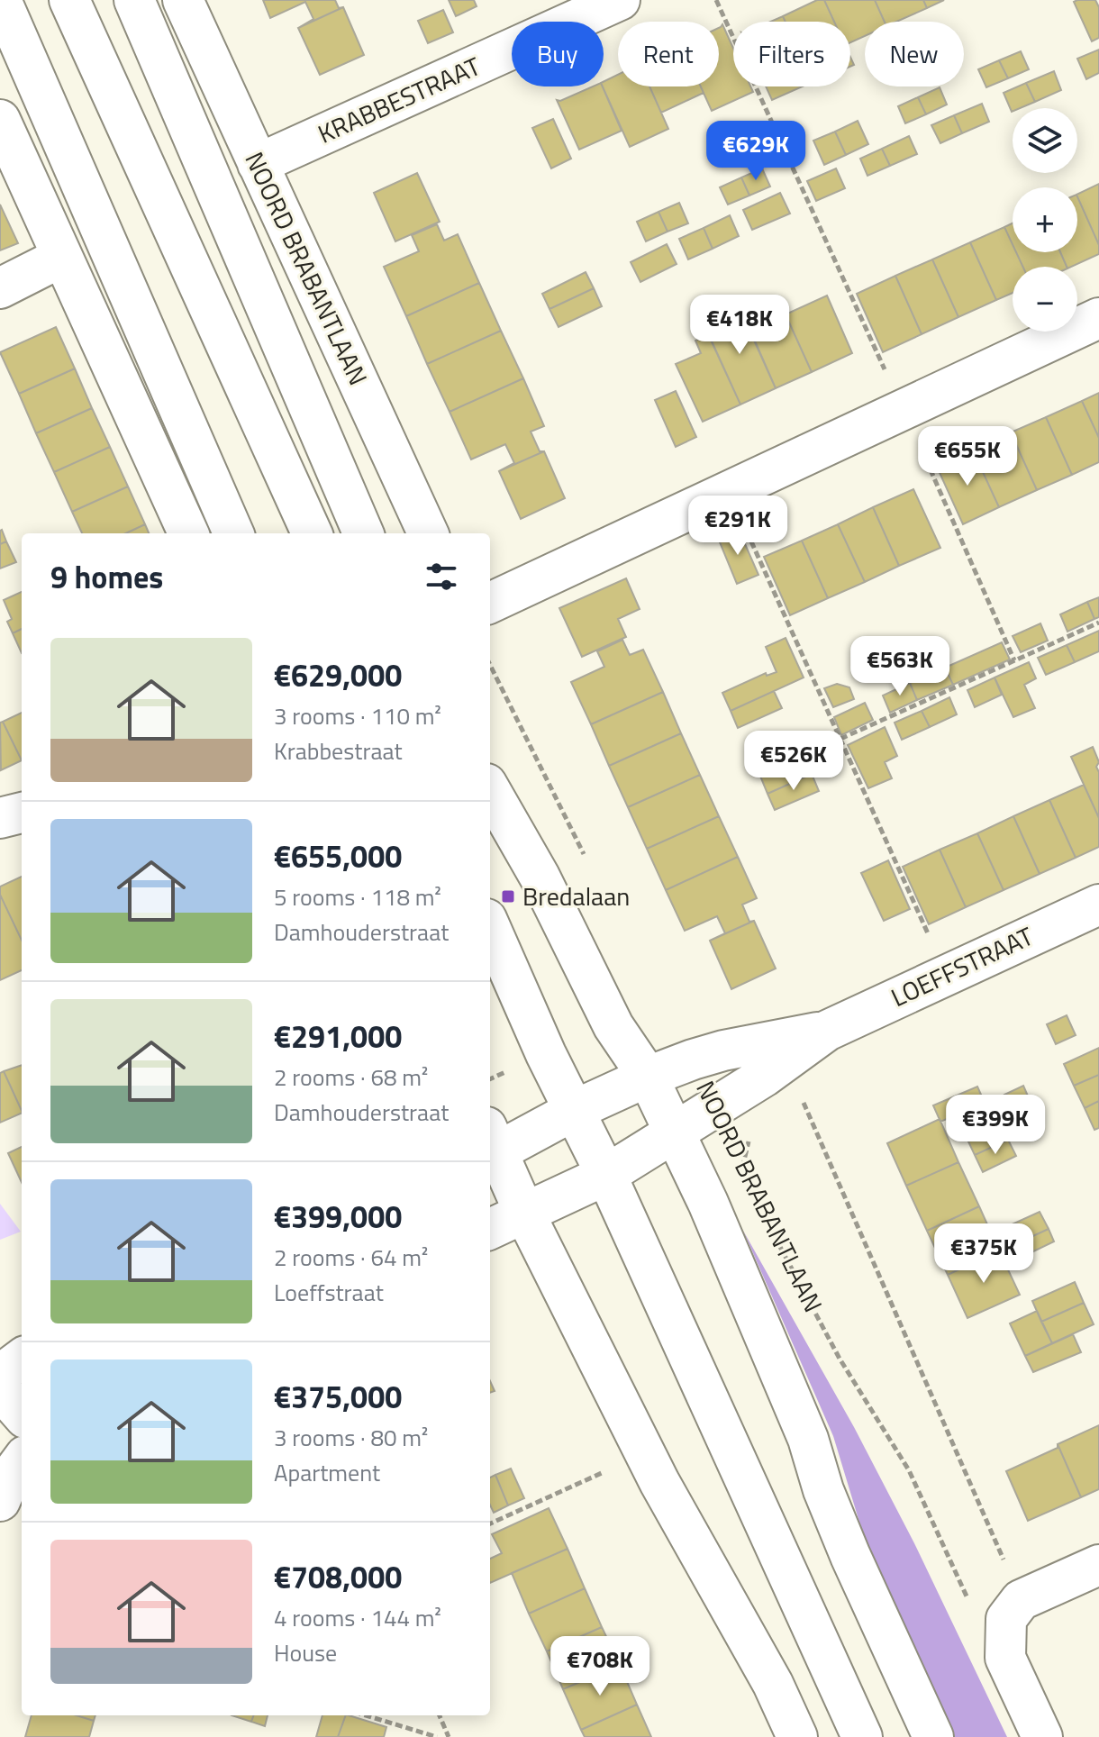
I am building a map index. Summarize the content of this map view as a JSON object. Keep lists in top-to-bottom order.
{
  "streets": {
    "street": ["KRABBESTRAAT", "NOORD BRABANTLAAN", "LOEFFSTRAAT"]
  },
  "crossings": [
    ["KRABBESTRAAT", "NOORD BRABANTLAAN"],
    ["NOORD BRABANTLAAN", "LOEFFSTRAAT"]
  ],
  "places": {
    "transit": ["Bredalaan"]
  },
  "page": {
    "chip": [
      "Buy",
      "Rent",
      "Filters",
      "New"
    ],
    "map_buttons": ["+", "−"],
    "price": [
      "€629K",
      "€418K",
      "€655K",
      "€291K",
      "€563K",
      "€526K",
      "€399K",
      "€375K",
      "€708K"
    ],
    "heading": "9 homes",
    "list": [
      {
        "name": "€629,000",
        "note": "3 rooms · 110 m² · Krabbestraat"
      },
      {
        "name": "€655,000",
        "note": "5 rooms · 118 m² · Damhouderstraat"
      },
      {
        "name": "€291,000",
        "note": "2 rooms · 68 m² · Damhouderstraat"
      },
      {
        "name": "€399,000",
        "note": "2 rooms · 64 m² · Loeffstraat"
      },
      {
        "name": "€375,000",
        "note": "3 rooms · 80 m² · Apartment"
      },
      {
        "name": "€708,000",
        "note": "4 rooms · 144 m² · House"
      }
    ]
  }
}
